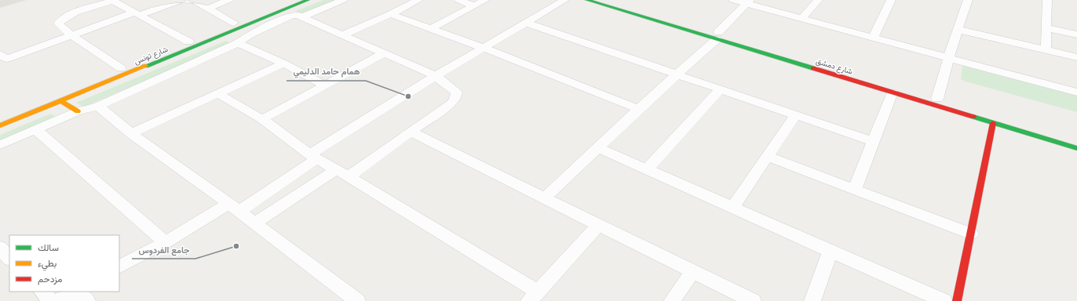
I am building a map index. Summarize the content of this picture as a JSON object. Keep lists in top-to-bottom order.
{
  "streets": {
    "main road": ["شارع تونس", "شارع دمشق"]
  },
  "places": ["همام حامد الدليمي", "جامع الفردوس"],
  "legend": ["سالك", "بطيء", "مزدحم"]
}
